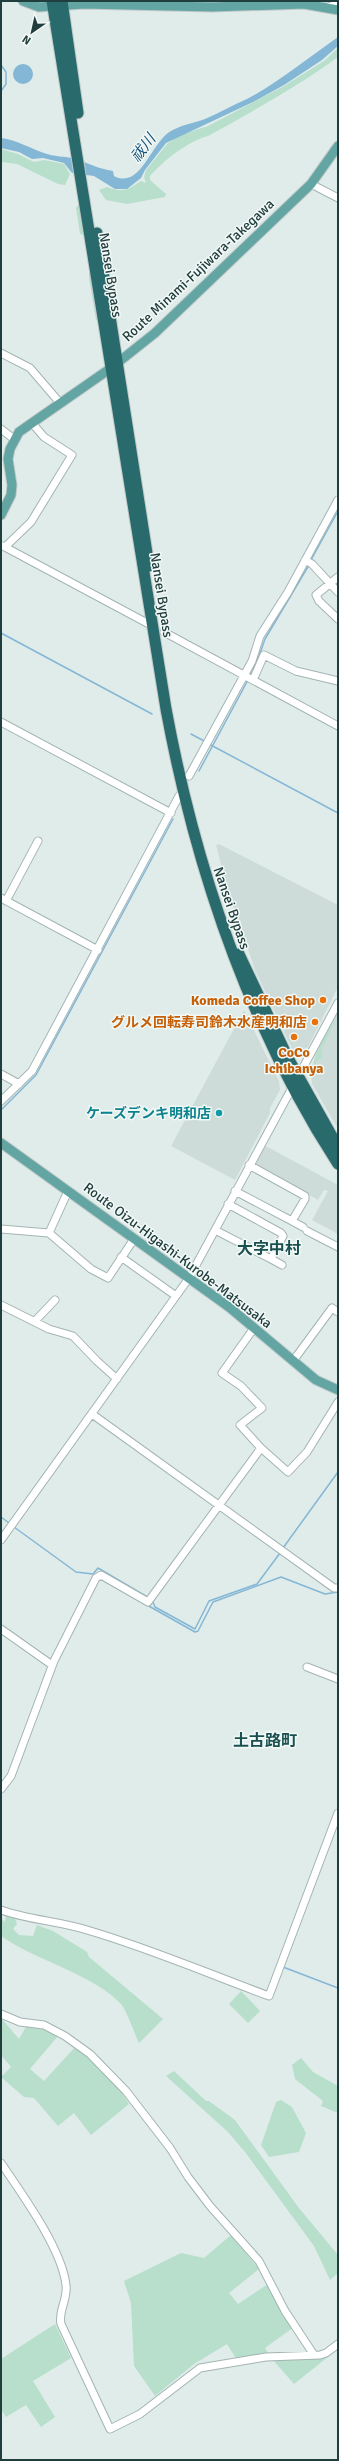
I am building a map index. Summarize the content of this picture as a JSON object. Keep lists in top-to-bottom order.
{
  "streets": {
    "highway": ["Nansei Bypass"],
    "main road": ["Route Minami-Fujiwara-Takegawa", "Route Oizu-Higashi-Kurobe-Matsusaka"]
  },
  "crossings": [
    ["Route Minami-Fujiwara-Takegawa", "Nansei Bypass"]
  ],
  "districts": ["大字中村", "土古路町"],
  "water": ["祓川"],
  "places": [
    "Komeda Coffee Shop",
    "グルメ回転寿司鈴木水産明和店",
    "CoCo Ichibanya",
    "ケーズデンキ明和店"
  ],
  "north": "bottom left"
}
